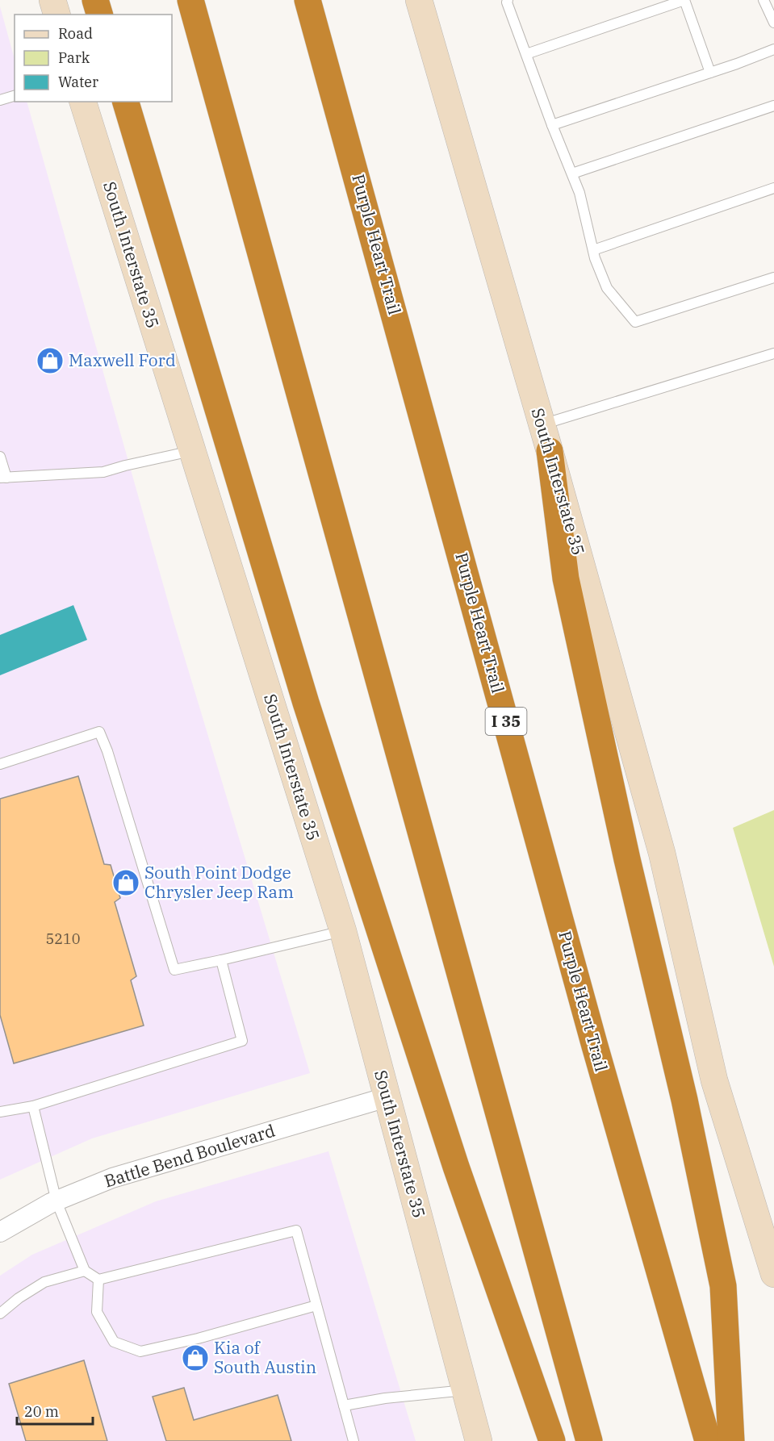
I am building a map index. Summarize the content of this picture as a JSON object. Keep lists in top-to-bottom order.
{
  "streets": {
    "highway": ["Purple Heart Trail", "I 35"],
    "main road": ["South Interstate 35"],
    "street": ["Battle Bend Boulevard"]
  },
  "crossings": [
    ["South Interstate 35", "Battle Bend Boulevard"]
  ],
  "places": {
    "shop": ["Maxwell Ford", "South Point Dodge Chrysler Jeep Ram", "Kia of South Austin"]
  },
  "house_numbers": ["5210"],
  "legend": ["Road", "Park", "Water"],
  "scale_bar": "20 m"
}
